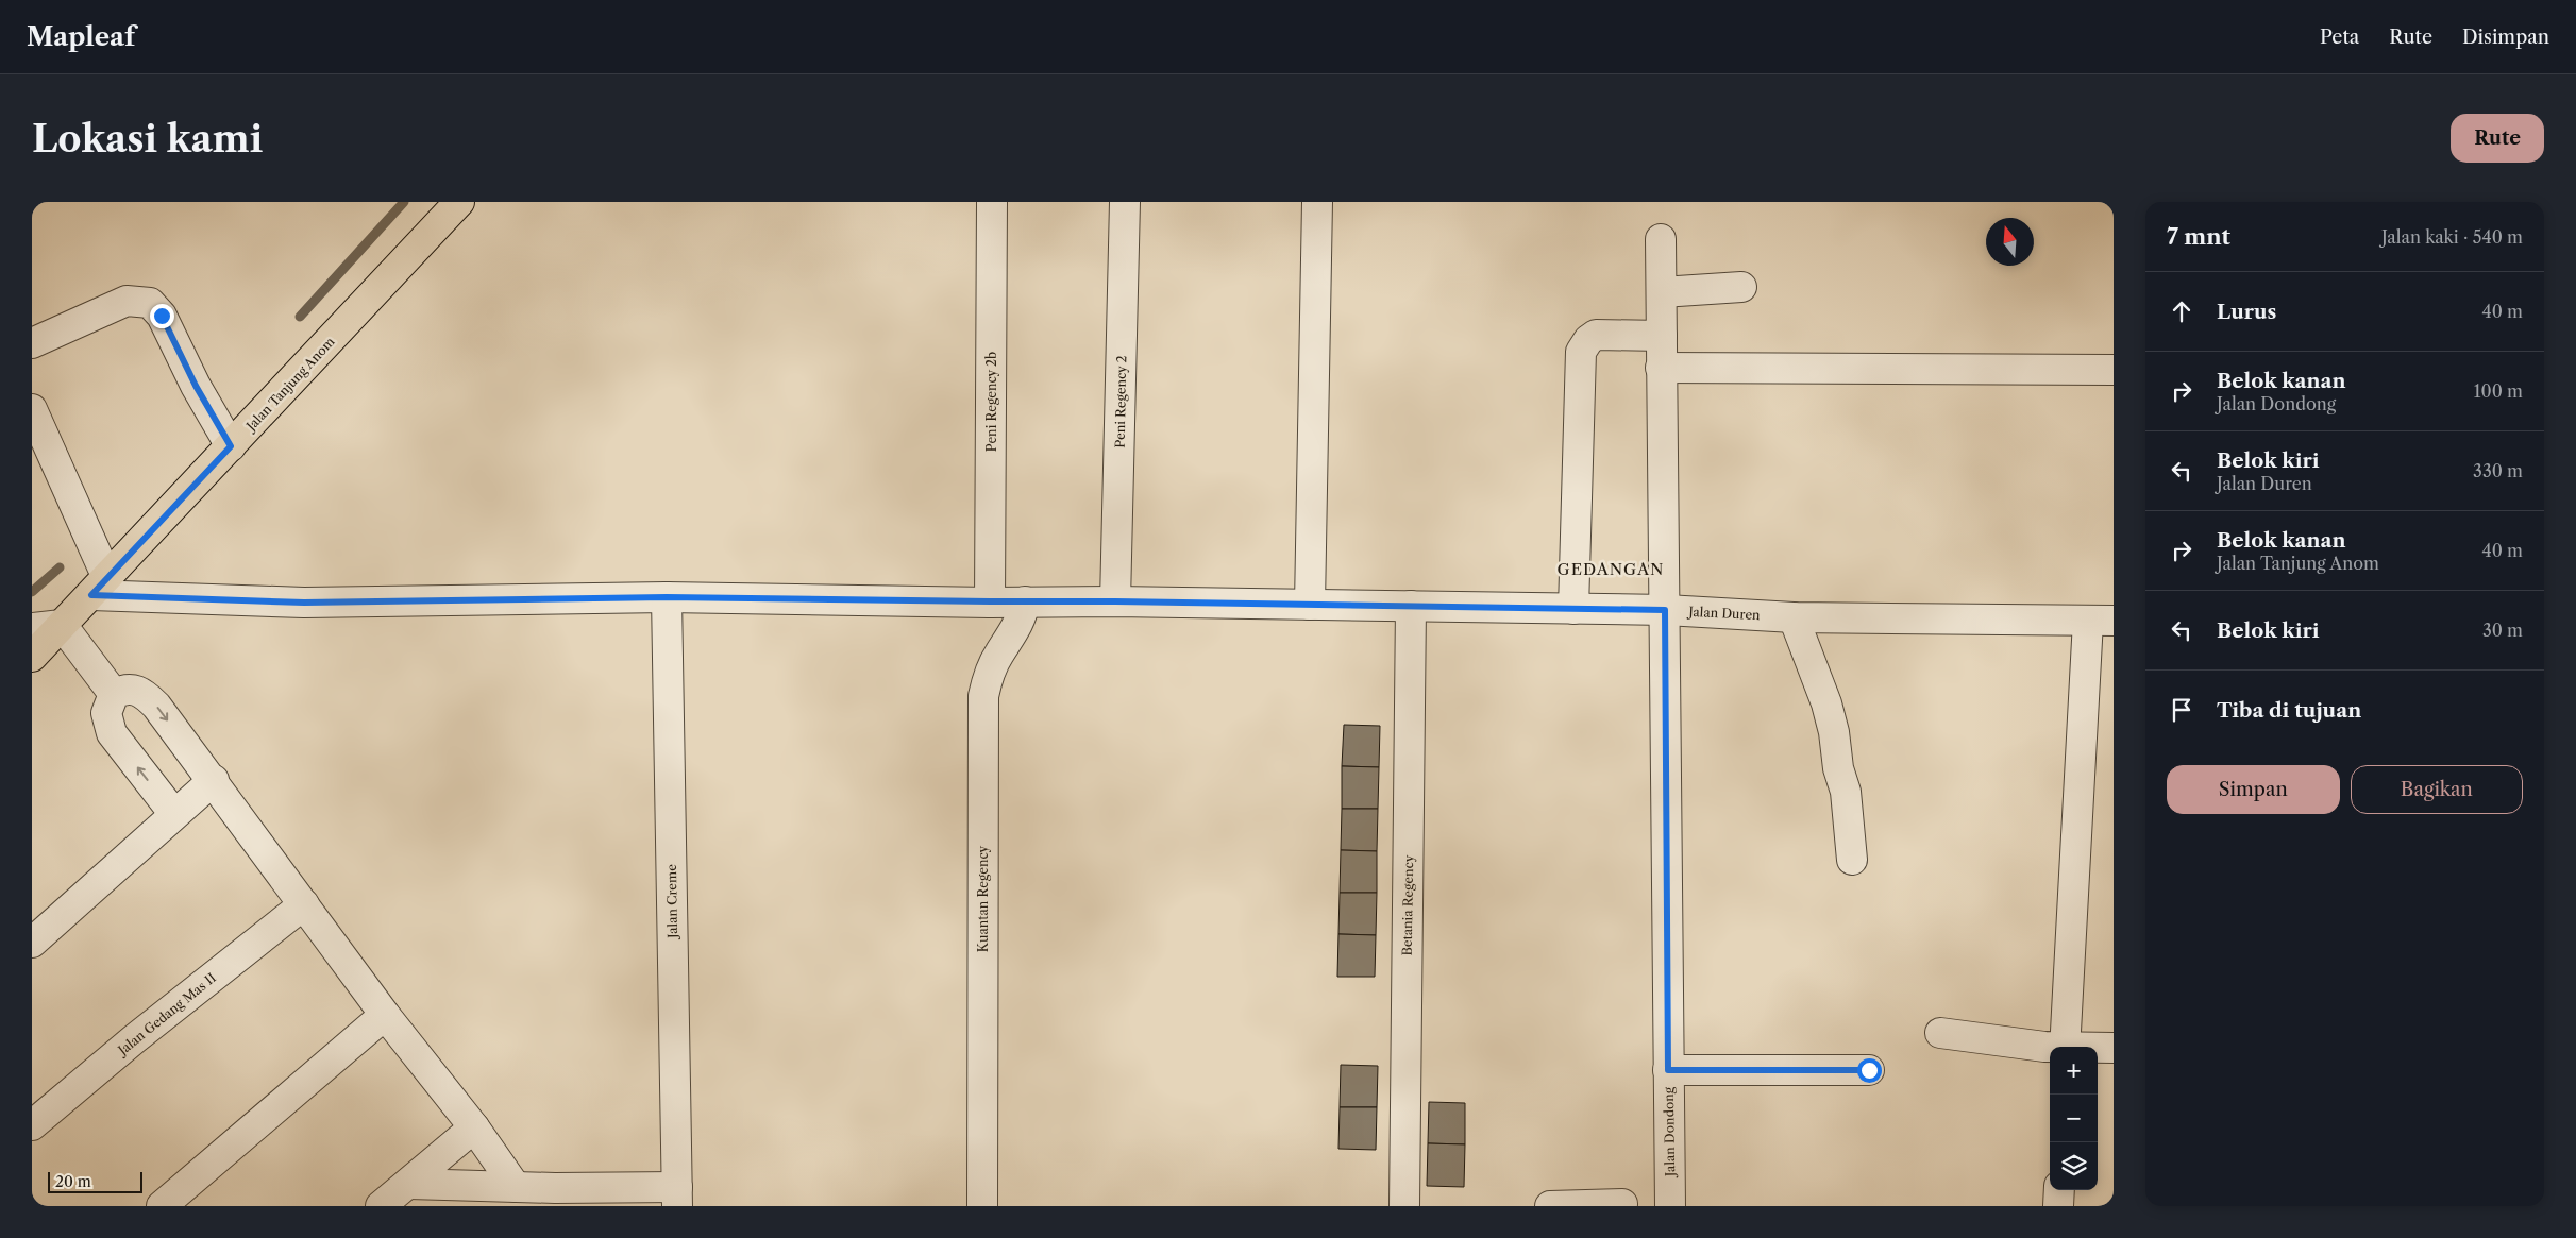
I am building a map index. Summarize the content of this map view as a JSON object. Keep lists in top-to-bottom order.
{
  "streets": {
    "main road": ["Jalan Tanjung Anom"],
    "street": [
      "Peni Regency 2b",
      "Peni Regency 2",
      "Jalan Duren",
      "Kuantan Regency",
      "Jalan Creme",
      "Betania Regency",
      "Jalan Gedang Mas II",
      "Jalan Dondong"
    ]
  },
  "crossings": [
    ["Jalan Tanjung Anom", "Jalan Duren"],
    ["Peni Regency 2b", "Jalan Duren"],
    ["Peni Regency 2", "Jalan Duren"],
    ["Jalan Duren", "Kuantan Regency"],
    ["Jalan Duren", "Jalan Creme"],
    ["Jalan Duren", "Betania Regency"],
    ["Jalan Duren", "Jalan Dondong"]
  ],
  "districts": ["GEDANGAN"],
  "scale_bar": "20 m",
  "north": "top",
  "page": {
    "header": "Mapleaf",
    "nav": ["Peta", "Rute", "Disimpan"],
    "buttons": [
      "Rute",
      ["Simpan", "Bagikan"]
    ],
    "title": "Lokasi kami",
    "heading": ["7 mnt", "Jalan kaki · 540 m"],
    "list": [
      ["Lurus", "40 m"],
      ["Belok kanan", "Jalan Dondong", "100 m"],
      ["Belok kiri", "Jalan Duren", "330 m"],
      ["Belok kanan", "Jalan Tanjung Anom", "40 m"],
      ["Belok kiri", "30 m"],
      "Tiba di tujuan"
    ],
    "map_buttons": ["+", "−"],
    "scale": "20 m"
  }
}
